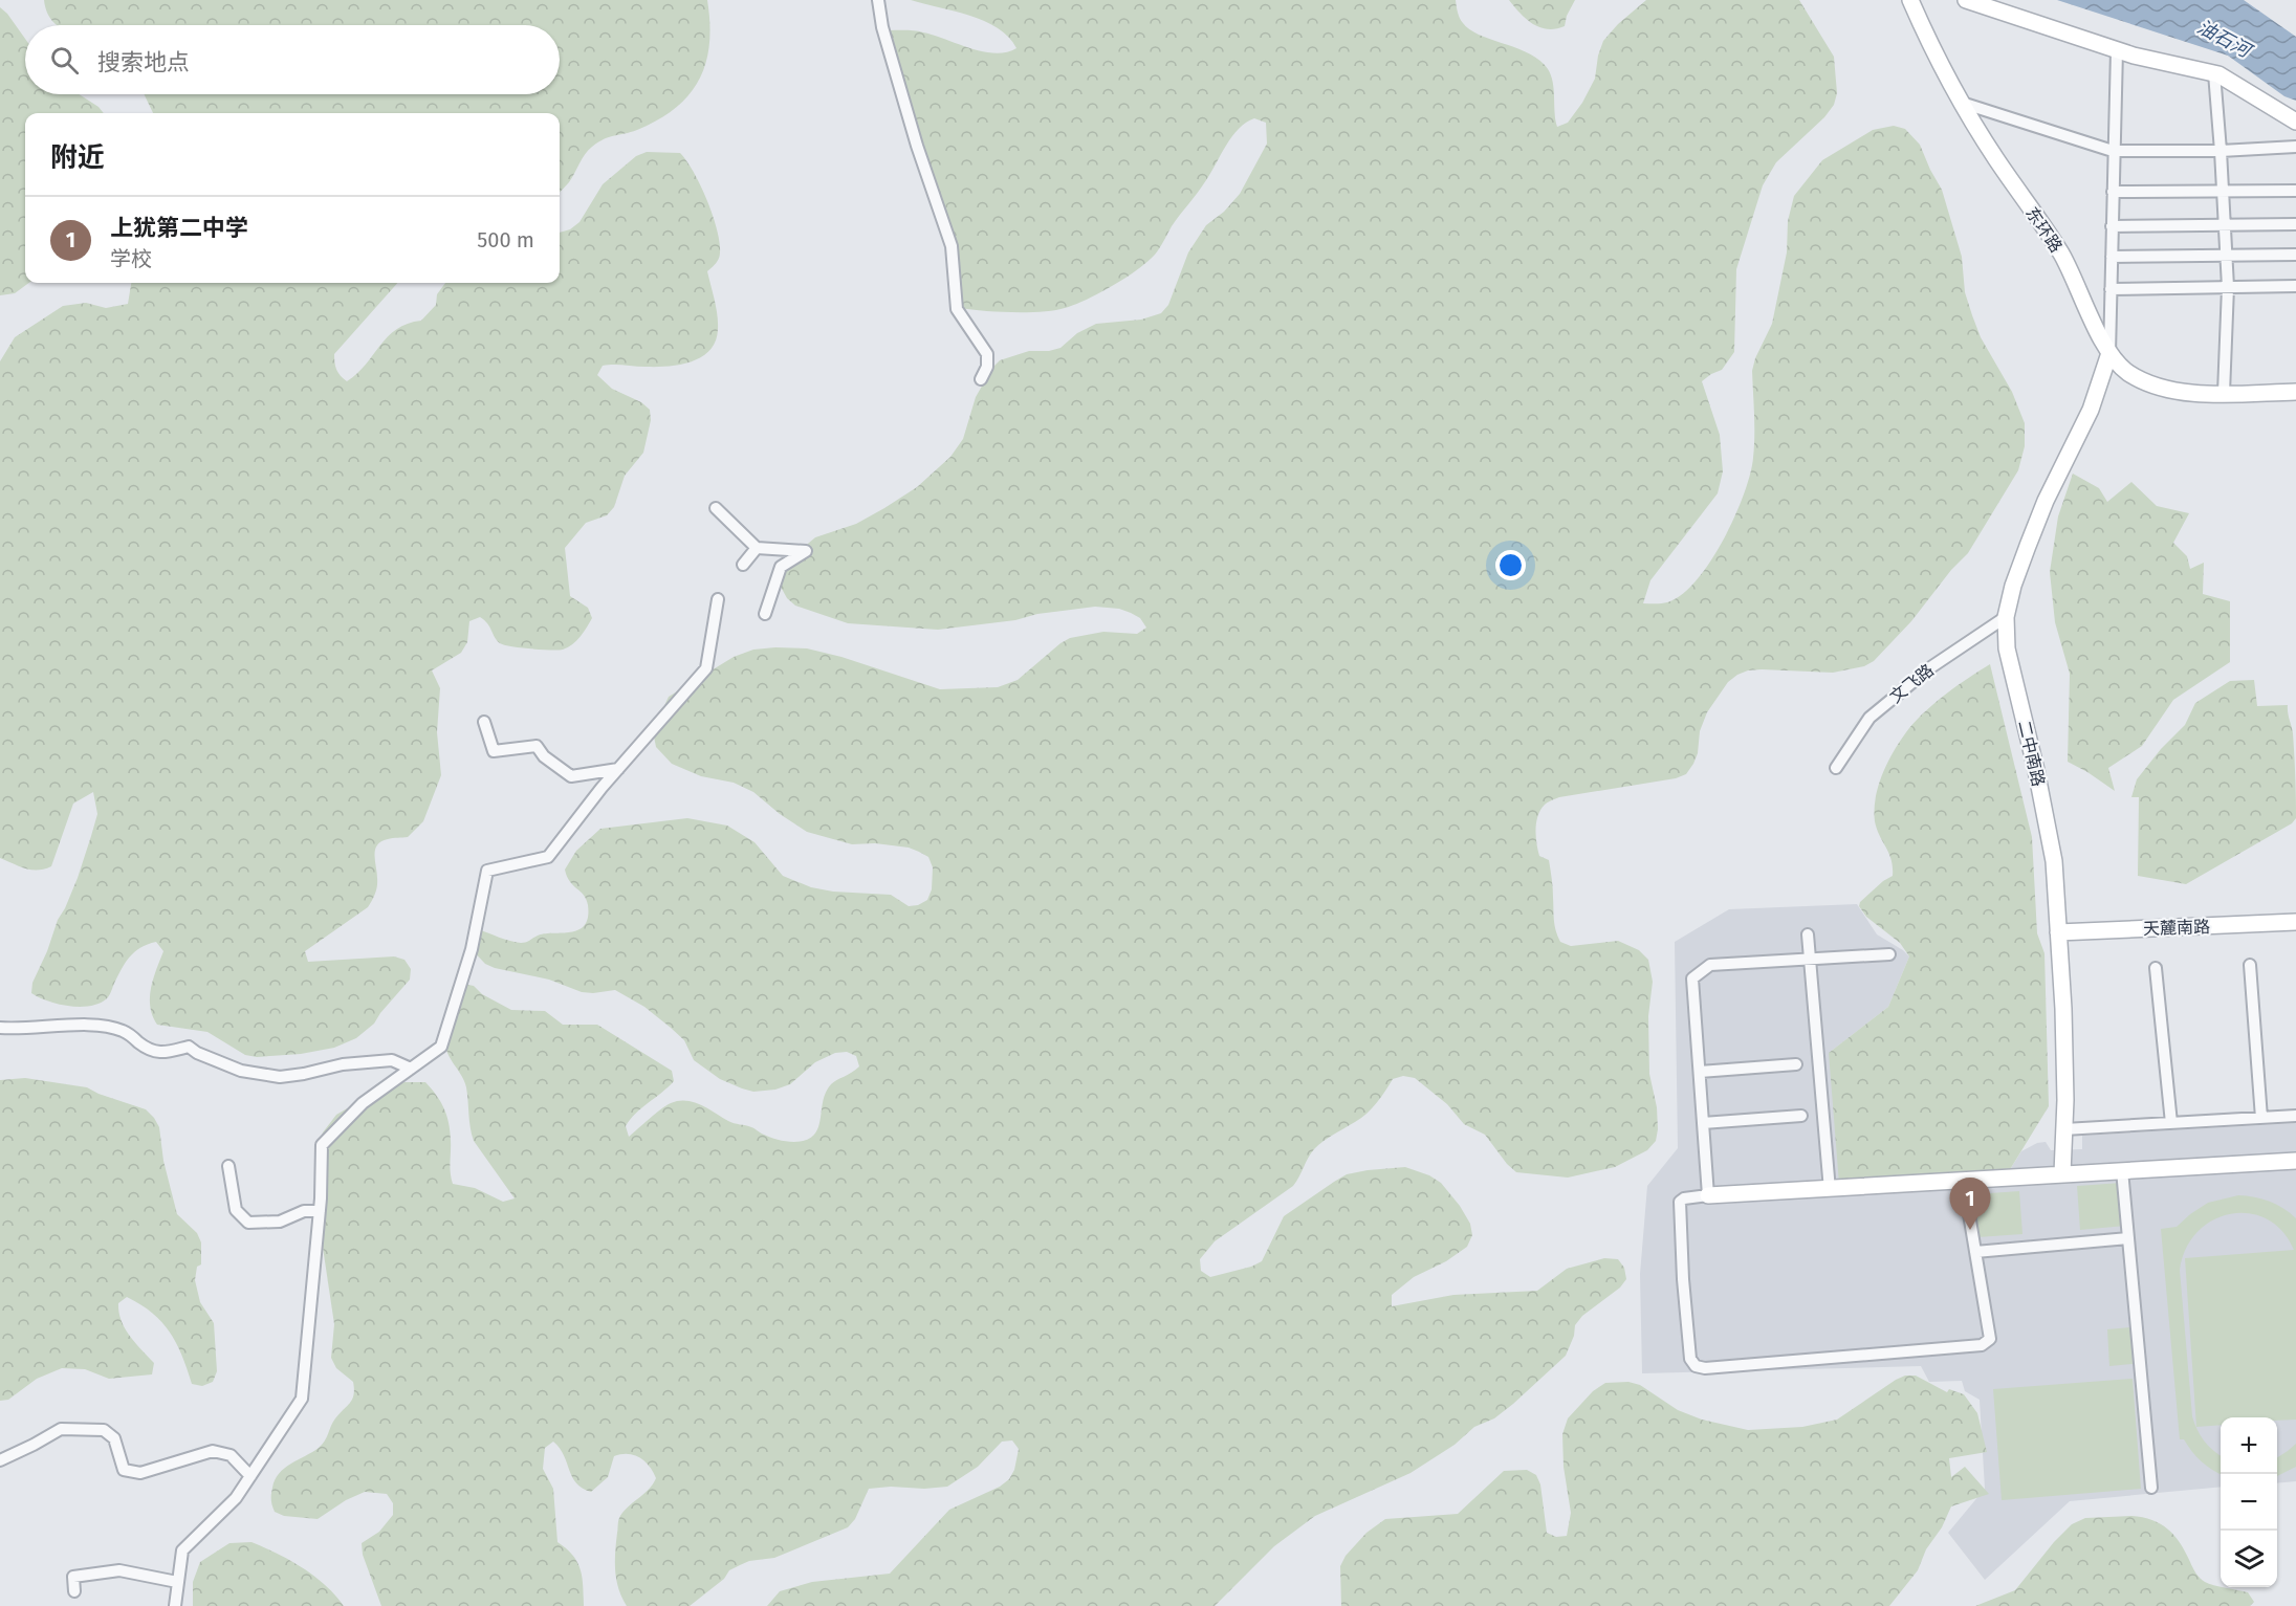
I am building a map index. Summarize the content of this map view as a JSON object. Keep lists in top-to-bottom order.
{
  "streets": {
    "street": [
      "东环路",
      "文飞路",
      "二中南路",
      "天麓南路"
    ]
  },
  "crossings": [
    ["东环路", "二中南路"],
    ["文飞路", "二中南路"],
    ["二中南路", "天麓南路"]
  ],
  "water": ["油石河"],
  "page": {
    "search": "搜索地点",
    "heading": "附近",
    "list": [
      {
        "mark": "1",
        "name": "上犹第二中学",
        "note": "学校",
        "value": "500 m"
      }
    ],
    "pins": "1",
    "map_buttons": ["+", "−"]
  }
}
